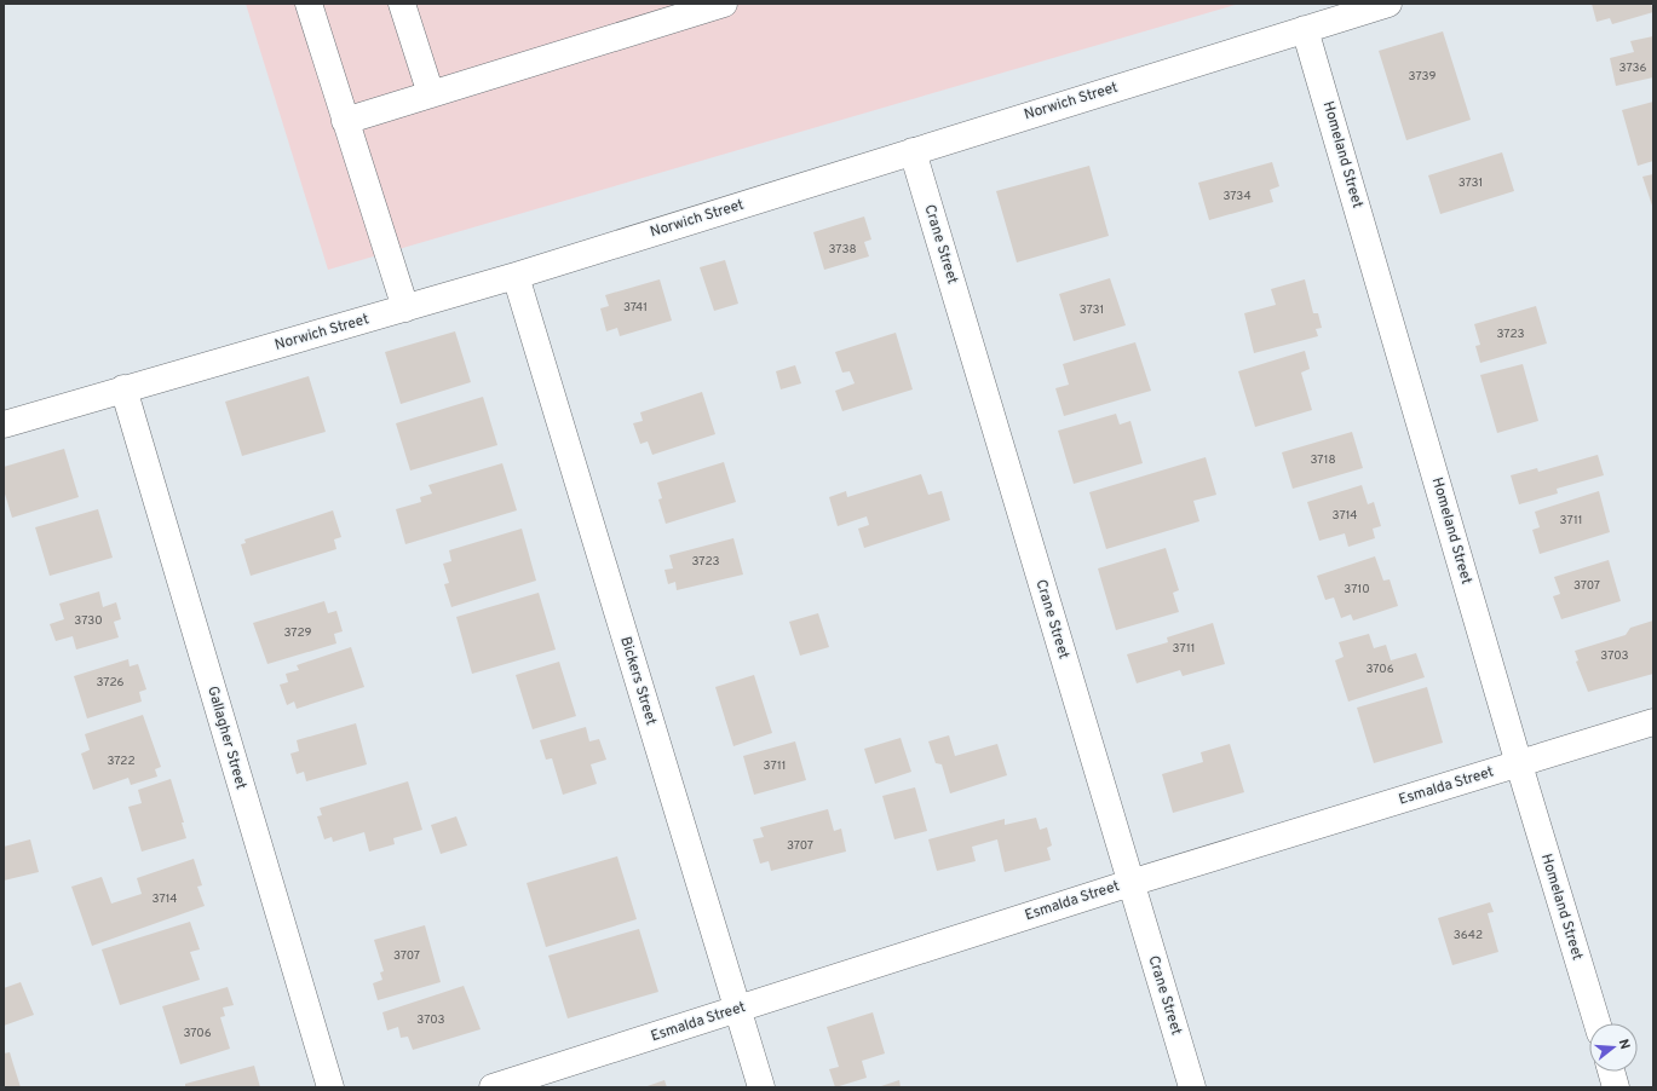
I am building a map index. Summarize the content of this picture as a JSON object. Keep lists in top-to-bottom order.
{
  "streets": {
    "street": [
      "Norwich Street",
      "Homeland Street",
      "Crane Street",
      "Bickers Street",
      "Gallagher Street",
      "Esmalda Street"
    ]
  },
  "crossings": [
    ["Norwich Street", "Homeland Street"],
    ["Norwich Street", "Crane Street"],
    ["Norwich Street", "Bickers Street"],
    ["Norwich Street", "Gallagher Street"],
    ["Homeland Street", "Esmalda Street"],
    ["Crane Street", "Esmalda Street"],
    ["Bickers Street", "Esmalda Street"]
  ],
  "house_numbers": [
    "3736",
    "3739",
    "3731",
    "3734",
    "3738",
    "3741",
    "3731",
    "3723",
    "3718",
    "3714",
    "3711",
    "3723",
    "3707",
    "3710",
    "3730",
    "3729",
    "3711",
    "3703",
    "3706",
    "3726",
    "3722",
    "3711",
    "3707",
    "3714",
    "3642",
    "3707",
    "3703",
    "3706"
  ],
  "north": "right"
}
